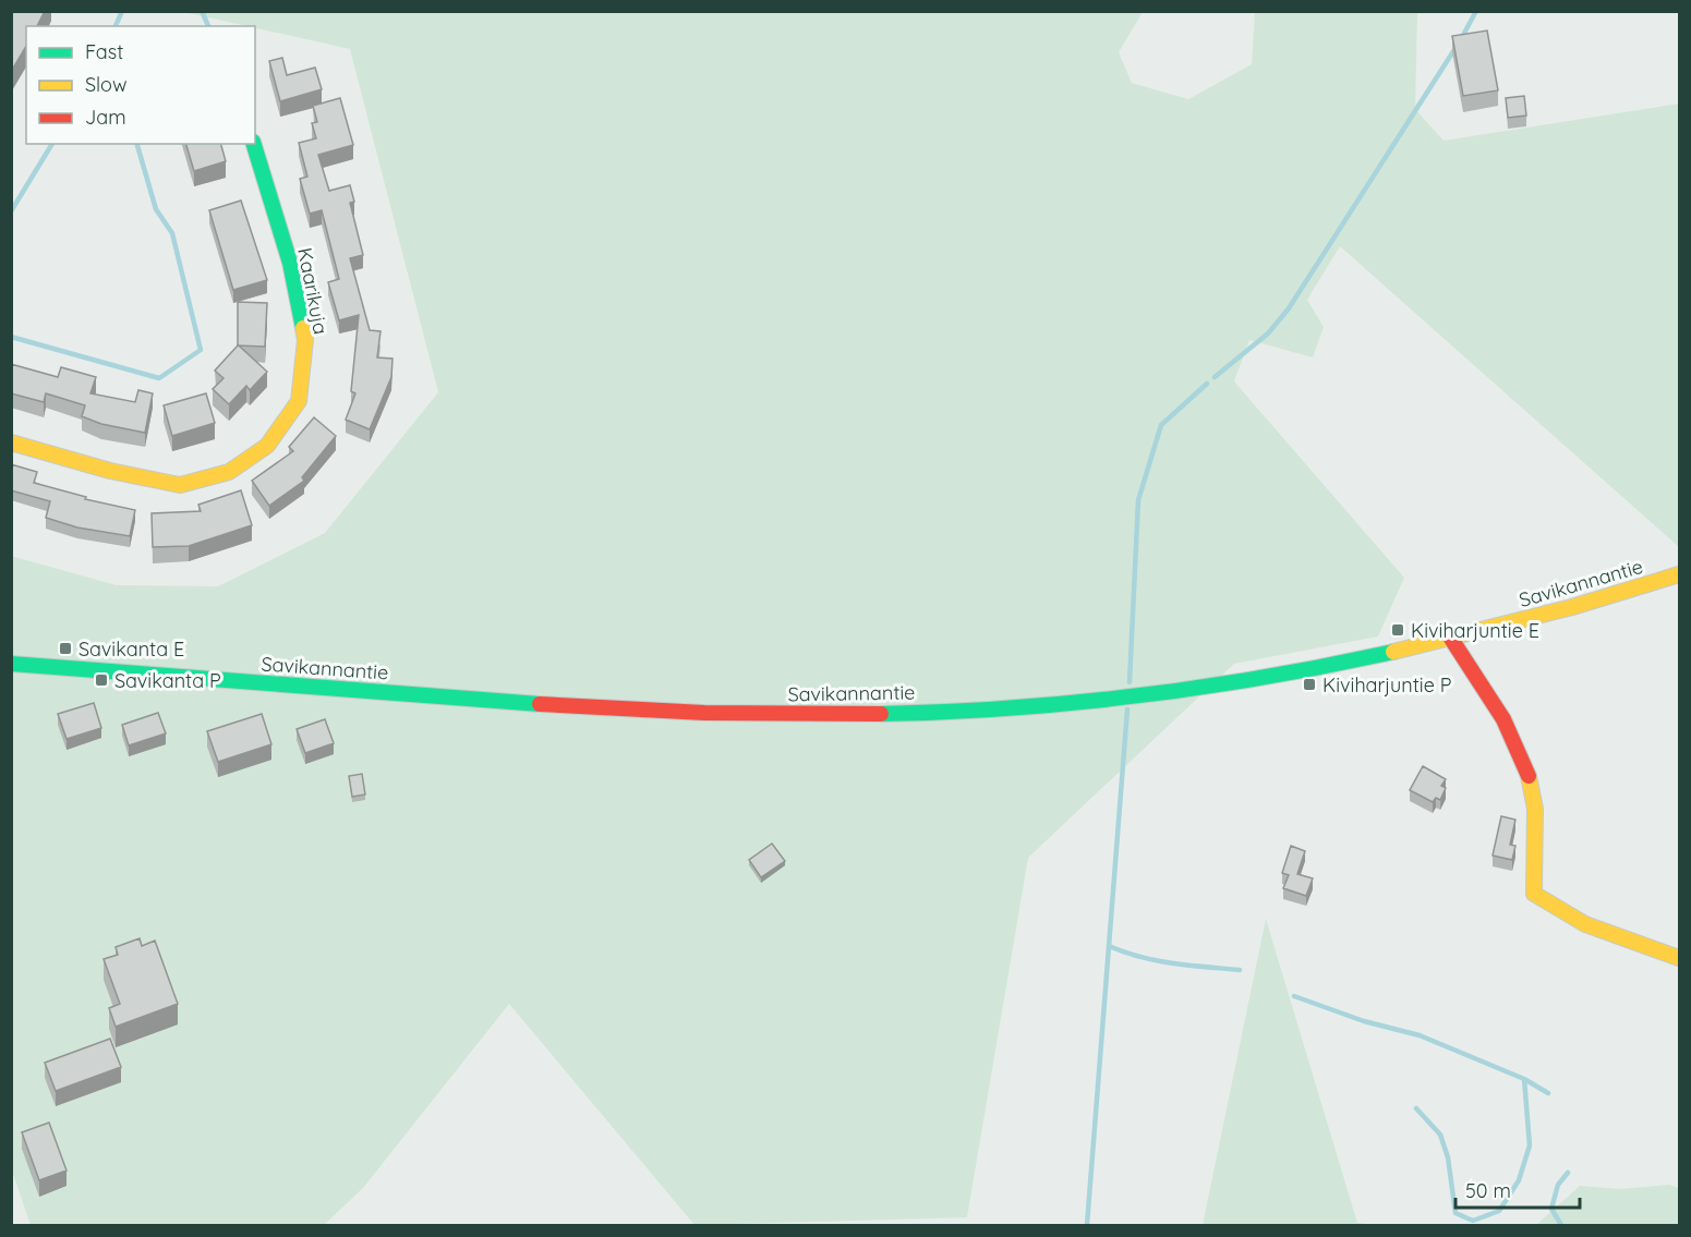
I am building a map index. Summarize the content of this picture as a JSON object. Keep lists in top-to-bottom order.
{
  "streets": {
    "street": ["Kaarikuja", "Savikannantie"]
  },
  "places": {
    "transit": [
      "Kiviharjuntie E",
      "Savikanta E",
      "Savikanta P",
      "Kiviharjuntie P"
    ]
  },
  "legend": ["Fast", "Slow", "Jam"],
  "scale_bar": "50 m"
}
